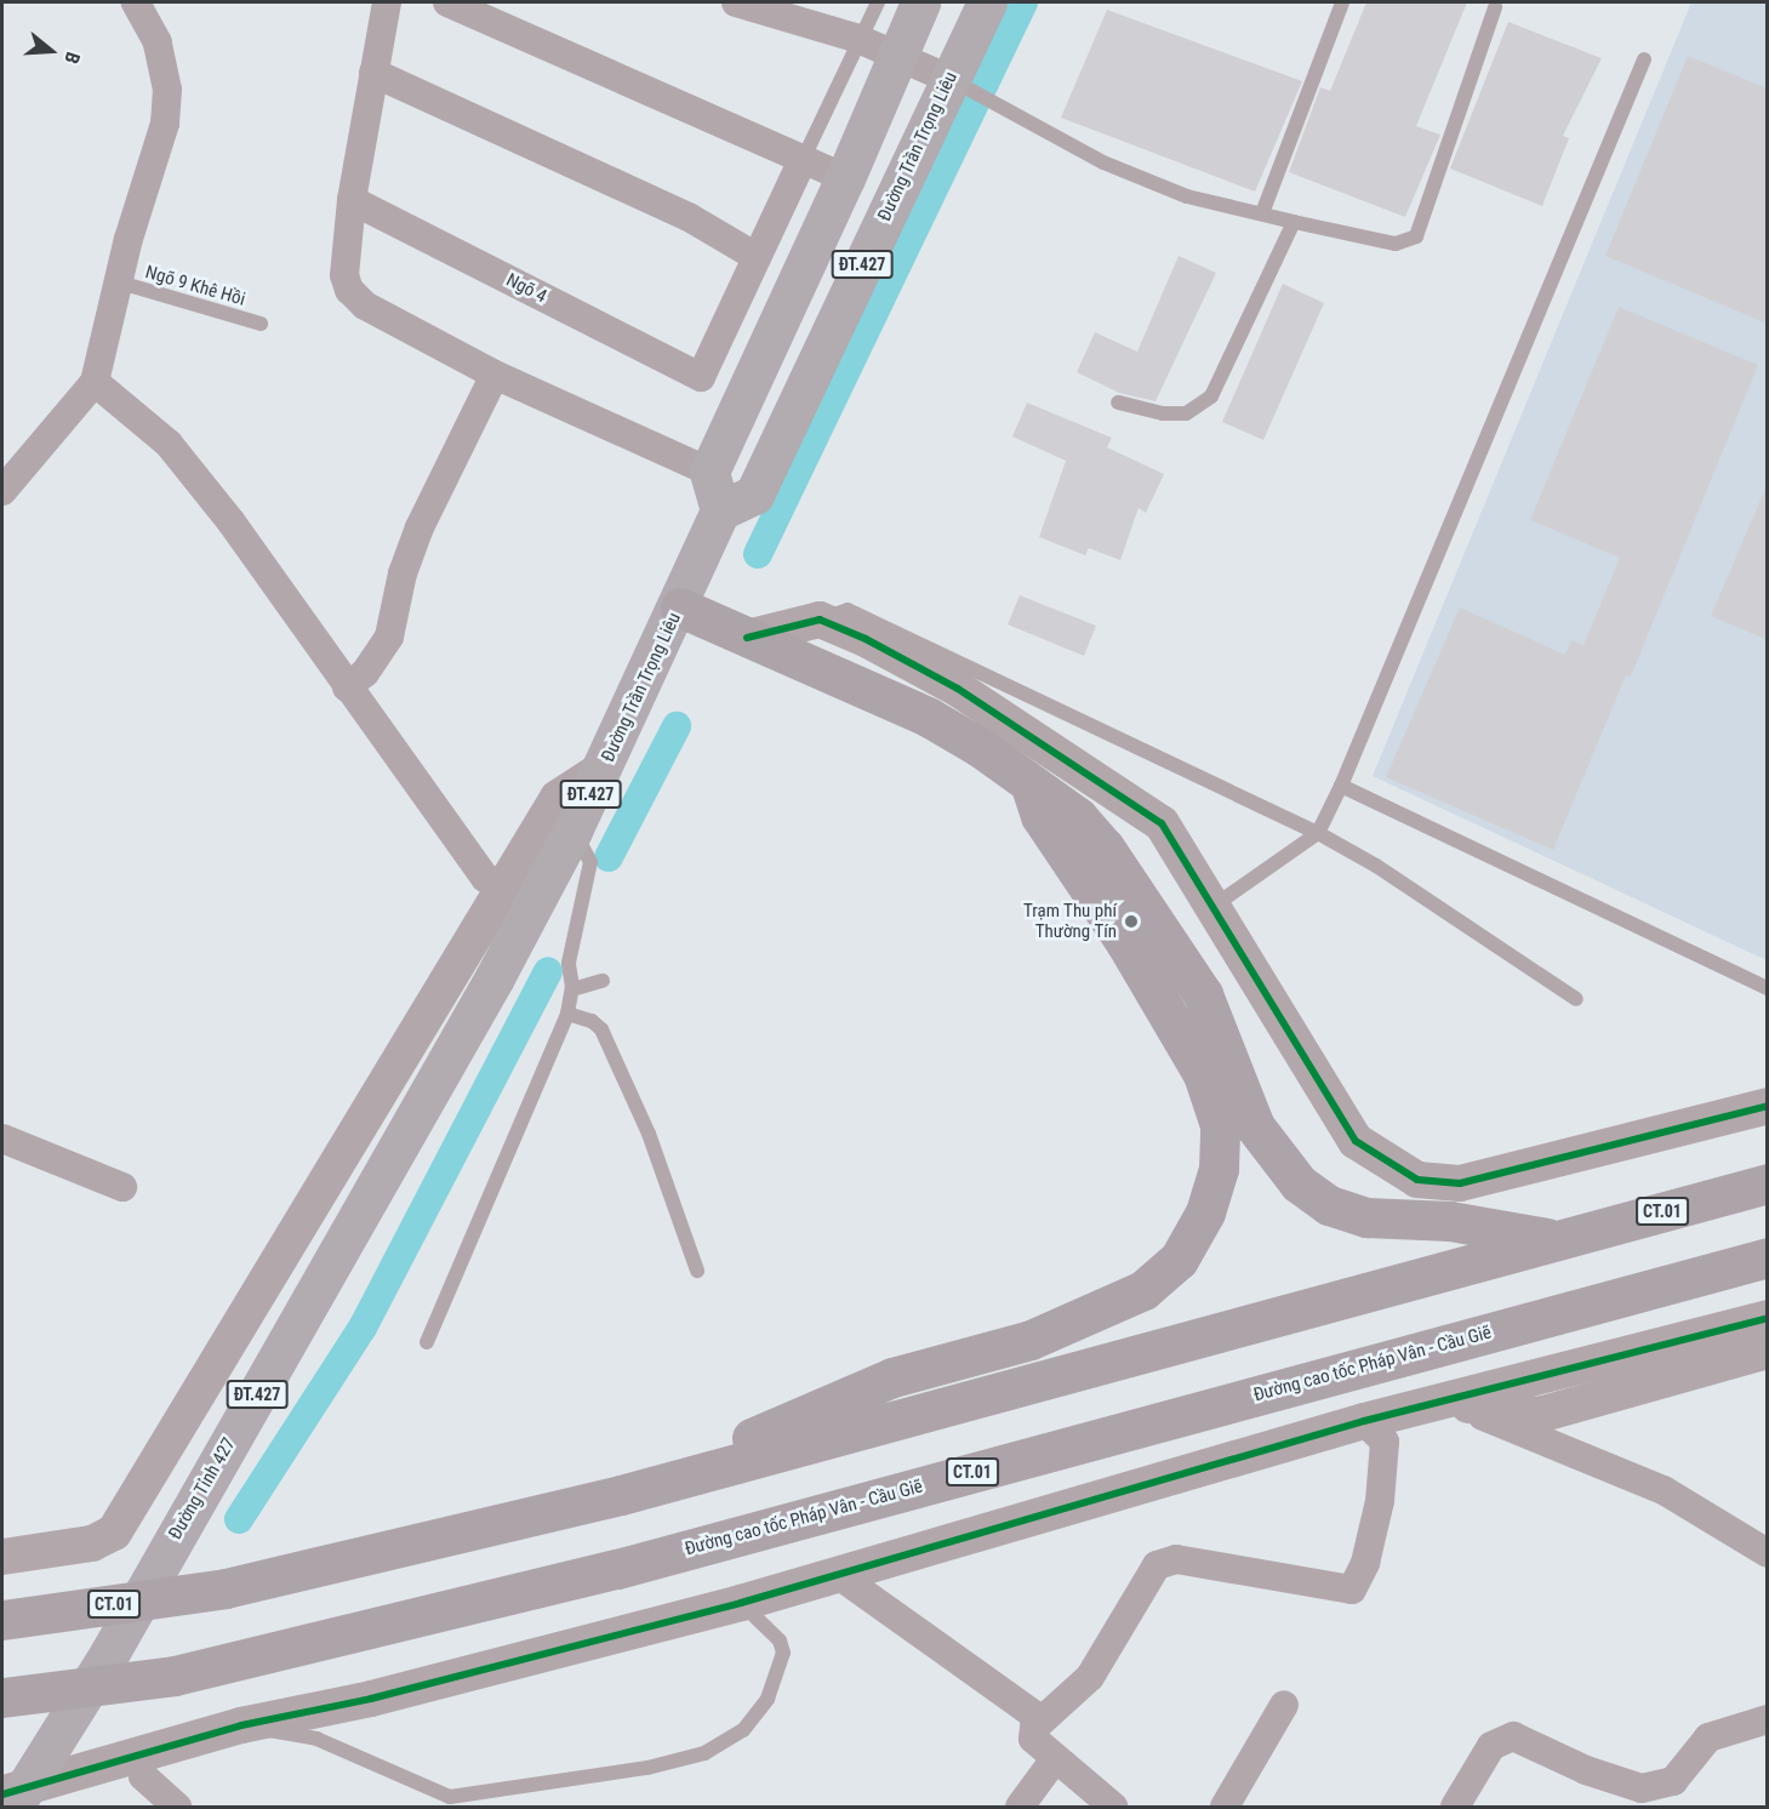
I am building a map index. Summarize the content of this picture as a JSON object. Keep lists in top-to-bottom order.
{
  "streets": {
    "highway": ["CT.01", "Đường cao tốc Pháp Vân - Cầu Giẽ"],
    "main road": ["Đường Trần Trọng Liêu", "ĐT.427", "Đường Tỉnh 427"],
    "street": ["Ngõ 4"],
    "lane": ["Ngõ 9 Khê Hồi"]
  },
  "crossings": [
    ["Đường Trần Trọng Liêu", "Đường Tỉnh 427"]
  ],
  "places": ["Trạm Thu phí Thường Tín"],
  "north": "right"
}
